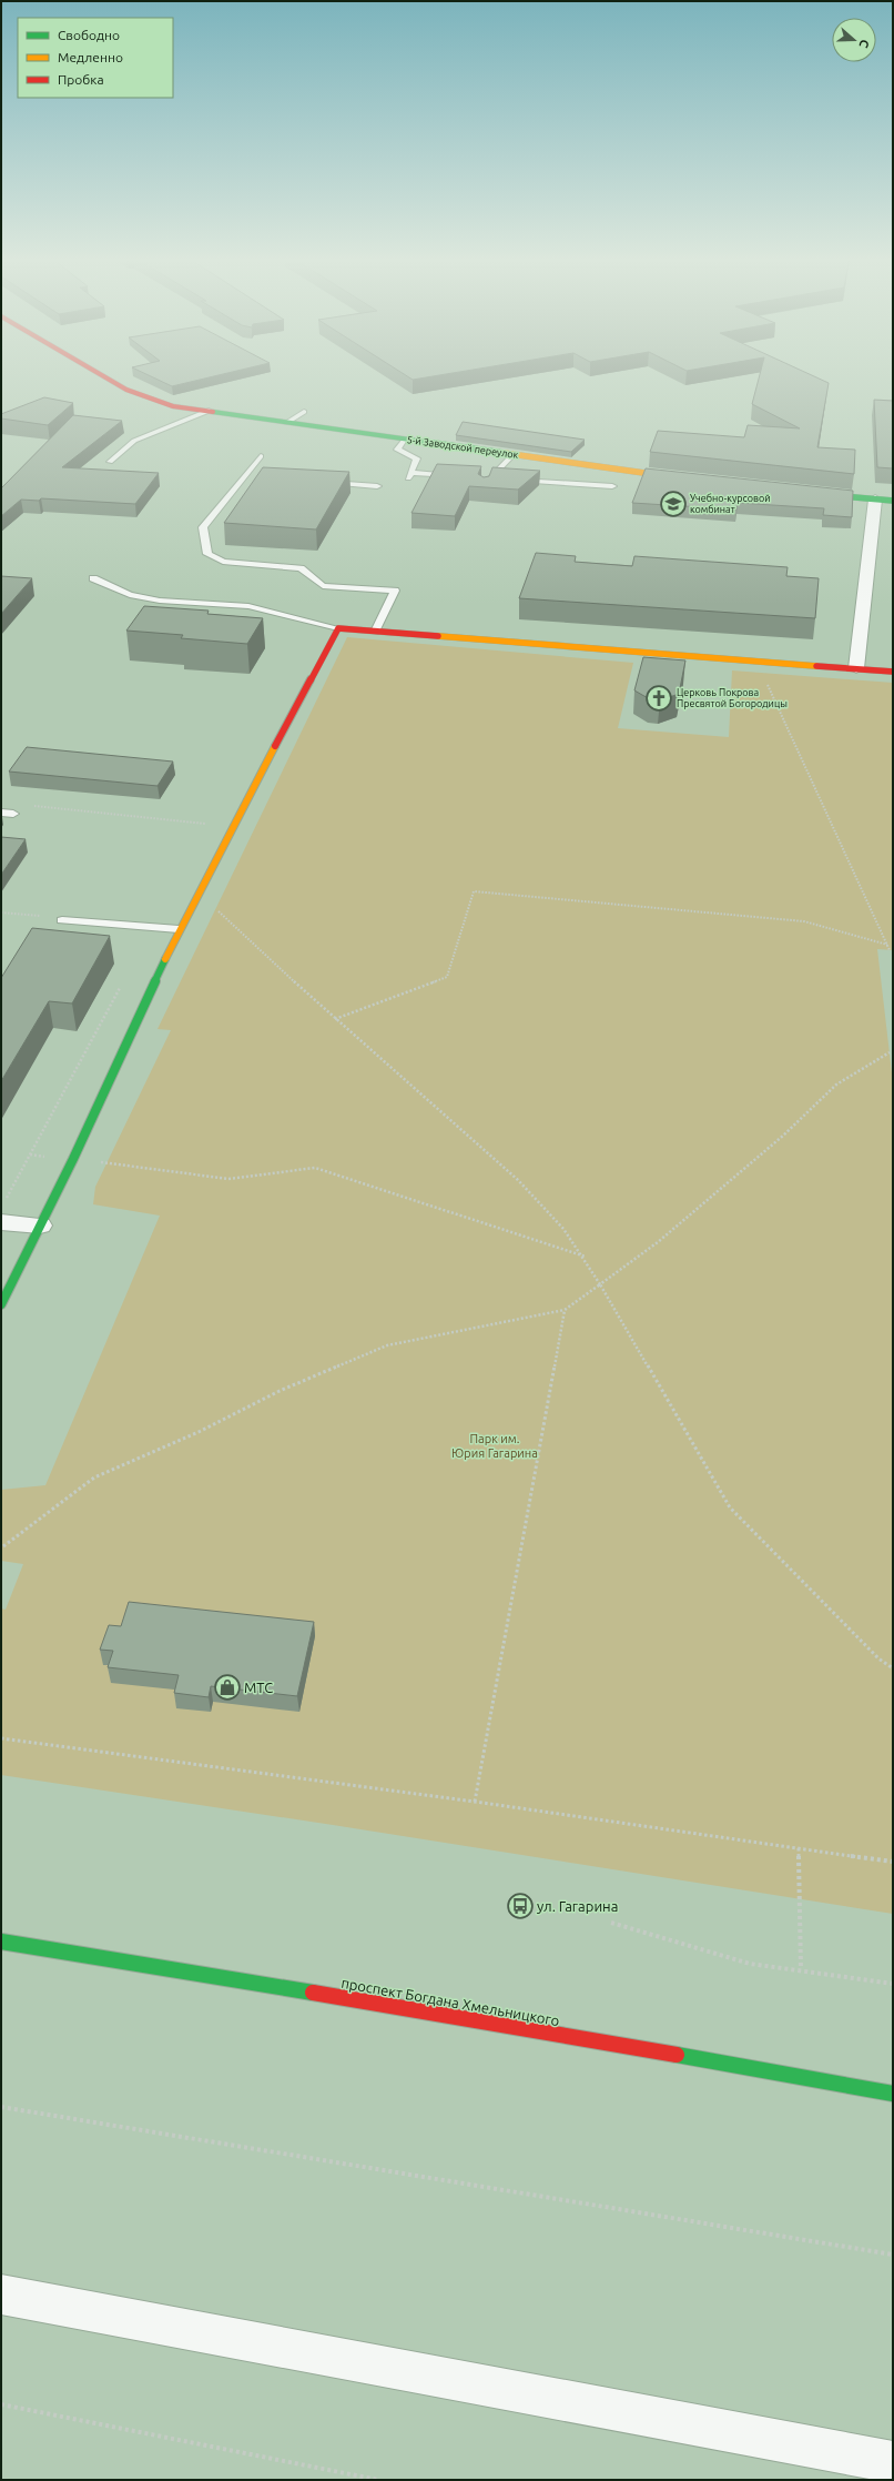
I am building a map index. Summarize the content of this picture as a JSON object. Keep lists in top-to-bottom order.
{
  "streets": {
    "street": ["5-й Заводской переулок", "проспект Богдана Хмельницкого"]
  },
  "parks": ["Парк им. Юрия Гагарина"],
  "places": {
    "school or university": ["Учебно-курсовой комбинат"],
    "church": ["Церковь Покрова Пресвятой Богородицы"],
    "shop": ["МТС"],
    "bus stop": ["ул. Гагарина"]
  },
  "legend": ["Свободно", "Медленно", "Пробка"],
  "north": "right"
}
